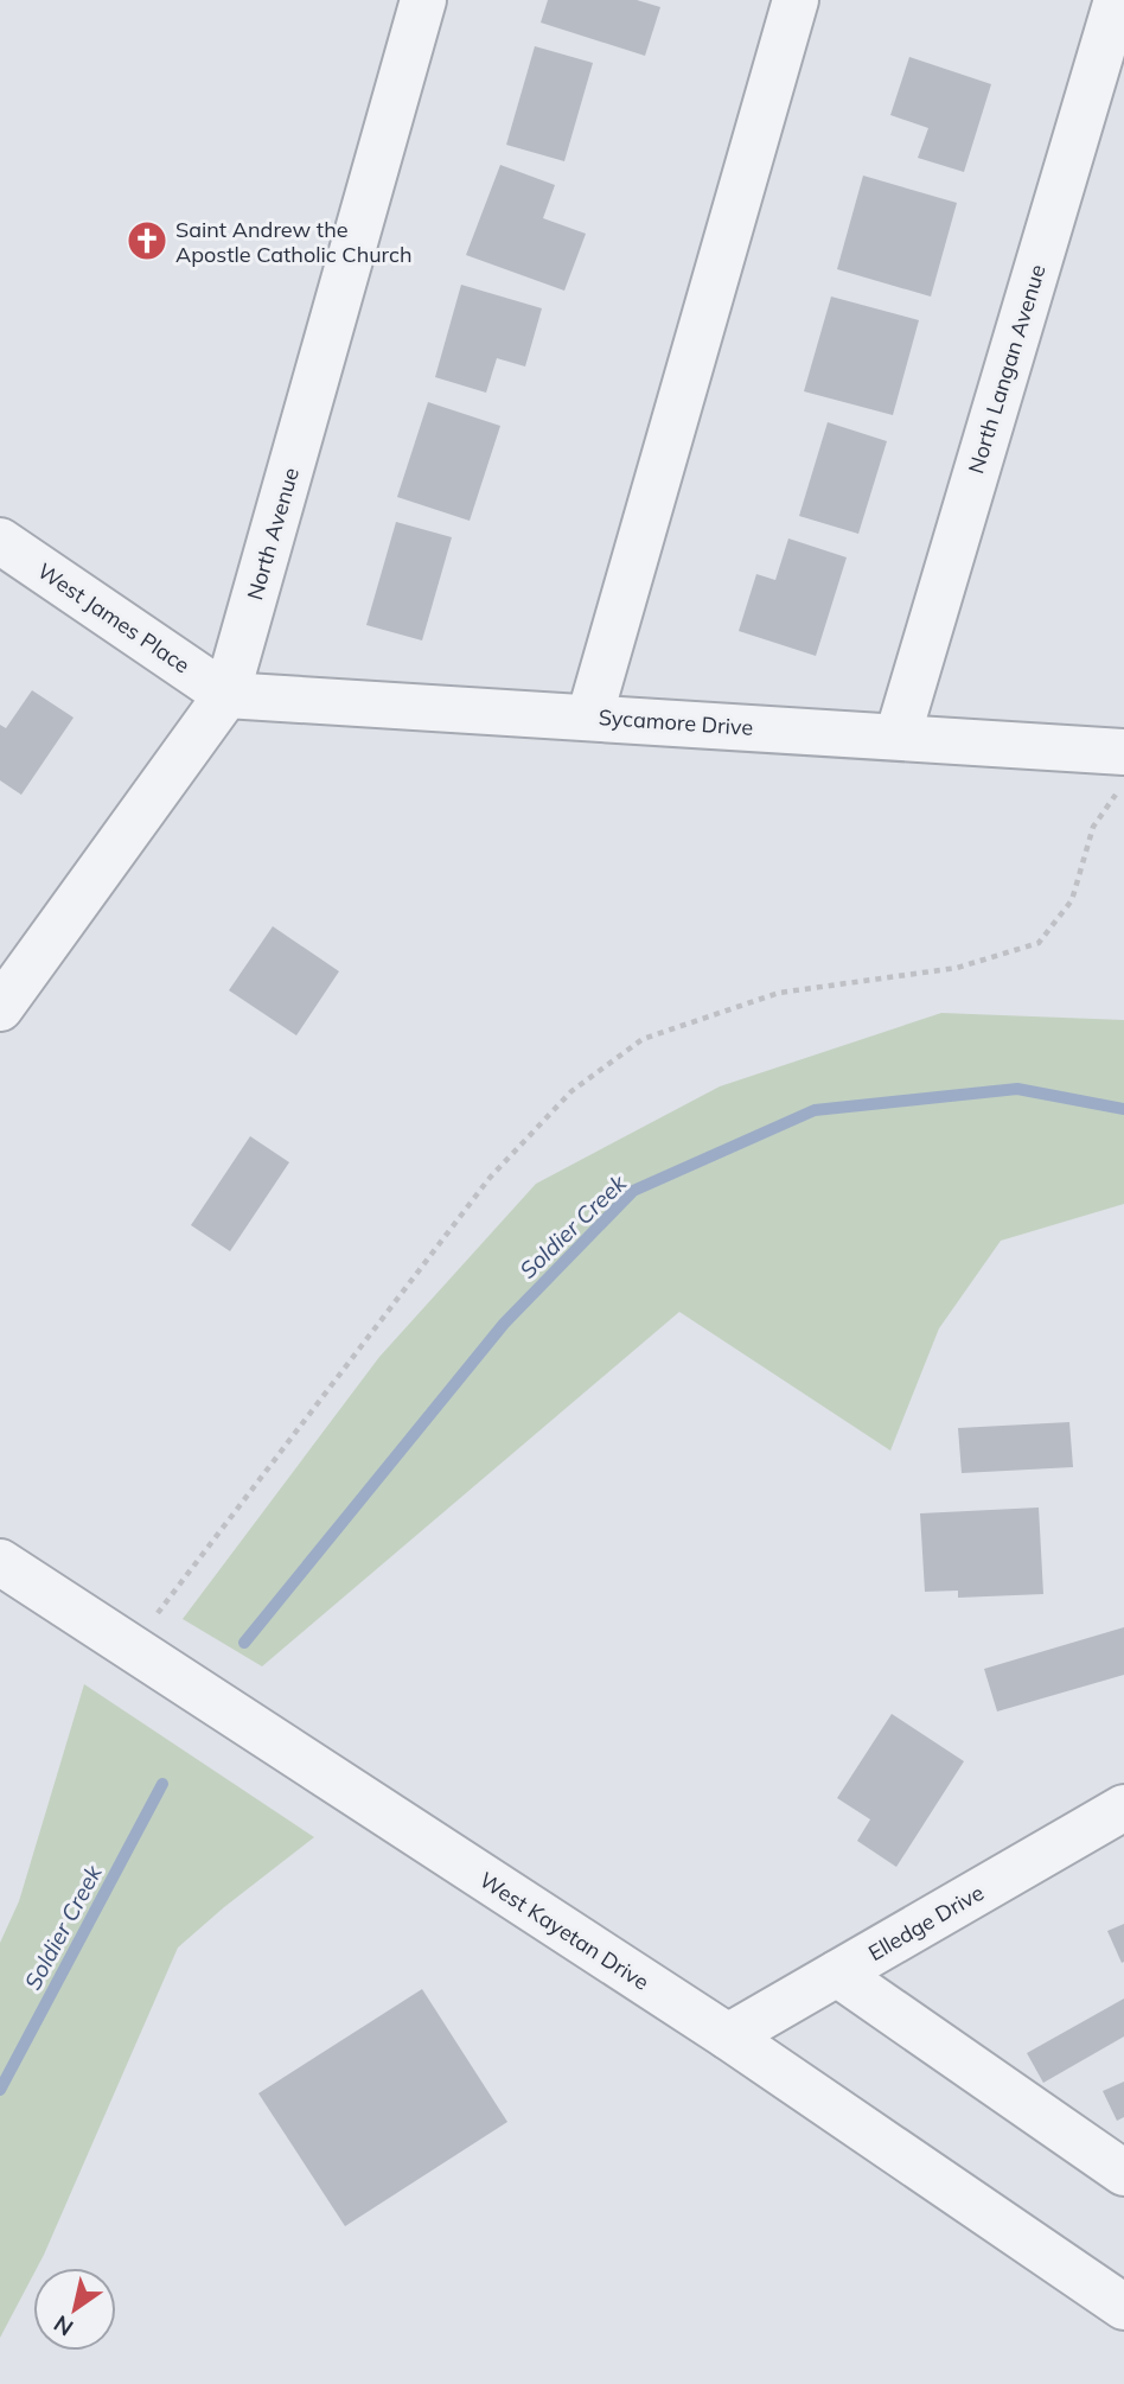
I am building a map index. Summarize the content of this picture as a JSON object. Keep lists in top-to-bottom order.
{
  "streets": {
    "street": [
      "North Langan Avenue",
      "North Avenue",
      "West James Place",
      "Sycamore Drive",
      "Elledge Drive",
      "West Kayetan Drive"
    ]
  },
  "crossings": [
    ["North Langan Avenue", "Sycamore Drive"],
    ["North Avenue", "West James Place"],
    ["North Avenue", "Sycamore Drive"],
    ["West James Place", "Sycamore Drive"],
    ["Elledge Drive", "West Kayetan Drive"]
  ],
  "water": ["Soldier Creek"],
  "places": {
    "church": ["Saint Andrew the Apostle Catholic Church"]
  },
  "north": "bottom left"
}
